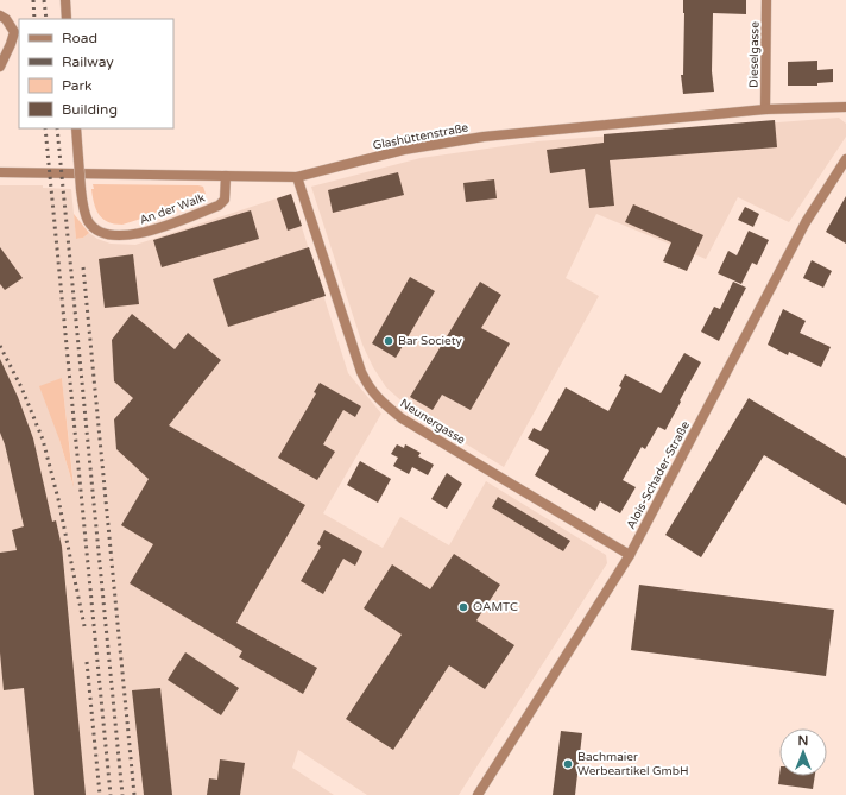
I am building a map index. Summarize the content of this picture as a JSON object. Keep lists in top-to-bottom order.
{
  "streets": {
    "street": [
      "Dieselgasse",
      "Glashüttenstraße",
      "An der Walk",
      "Neunergasse",
      "Alois-Schader-Straße"
    ]
  },
  "crossings": [
    ["Dieselgasse", "Glashüttenstraße"],
    ["Glashüttenstraße", "An der Walk"],
    ["Glashüttenstraße", "Neunergasse"],
    ["Neunergasse", "Alois-Schader-Straße"]
  ],
  "places": ["Bar Society", "ÖAMTC", "Bachmaier Werbeartikel GmbH"],
  "legend": [
    "Road",
    "Railway",
    "Park",
    "Building"
  ],
  "north": "top"
}
